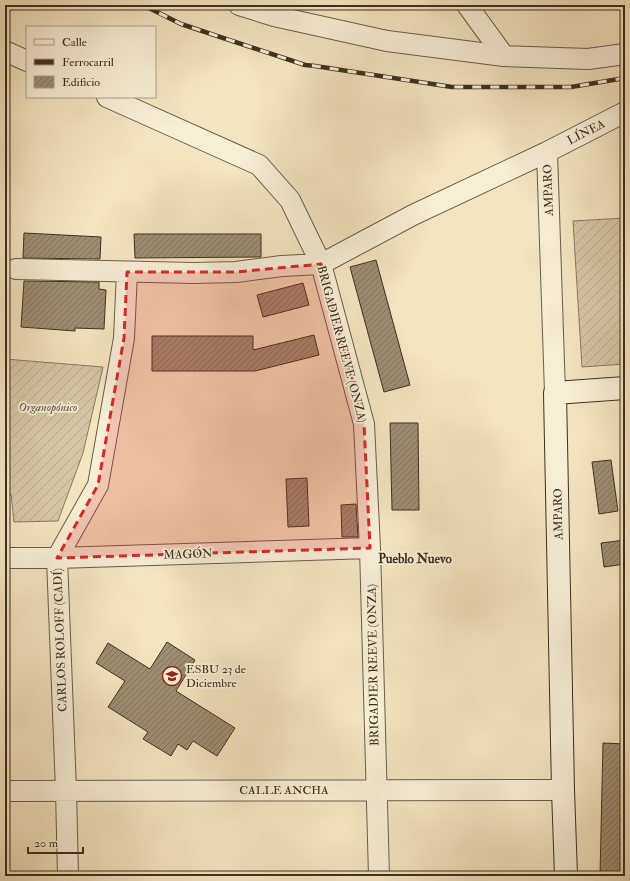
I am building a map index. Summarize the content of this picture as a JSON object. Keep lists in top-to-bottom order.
{
  "streets": {
    "street": [
      "LÍNEA",
      "AMPARO",
      "BRIGADIER REEVE (ONZA)",
      "MAGÓN",
      "CARLOS ROLOFF (CADÍ)",
      "CALLE ANCHA"
    ]
  },
  "crossings": [
    ["LÍNEA", "AMPARO"],
    ["LÍNEA", "BRIGADIER REEVE (ONZA)"],
    ["AMPARO", "CALLE ANCHA"],
    ["BRIGADIER REEVE (ONZA)", "MAGÓN"],
    ["BRIGADIER REEVE (ONZA)", "CALLE ANCHA"],
    ["MAGÓN", "CARLOS ROLOFF (CADÍ)"],
    ["CARLOS ROLOFF (CADÍ)", "CALLE ANCHA"]
  ],
  "districts": ["Pueblo Nuevo"],
  "parks": ["Organopónico"],
  "places": {
    "school or university": ["ESBU 23 de Diciembre"]
  },
  "legend": ["Calle", "Ferrocarril", "Edificio"],
  "scale_bar": "20 m"
}
